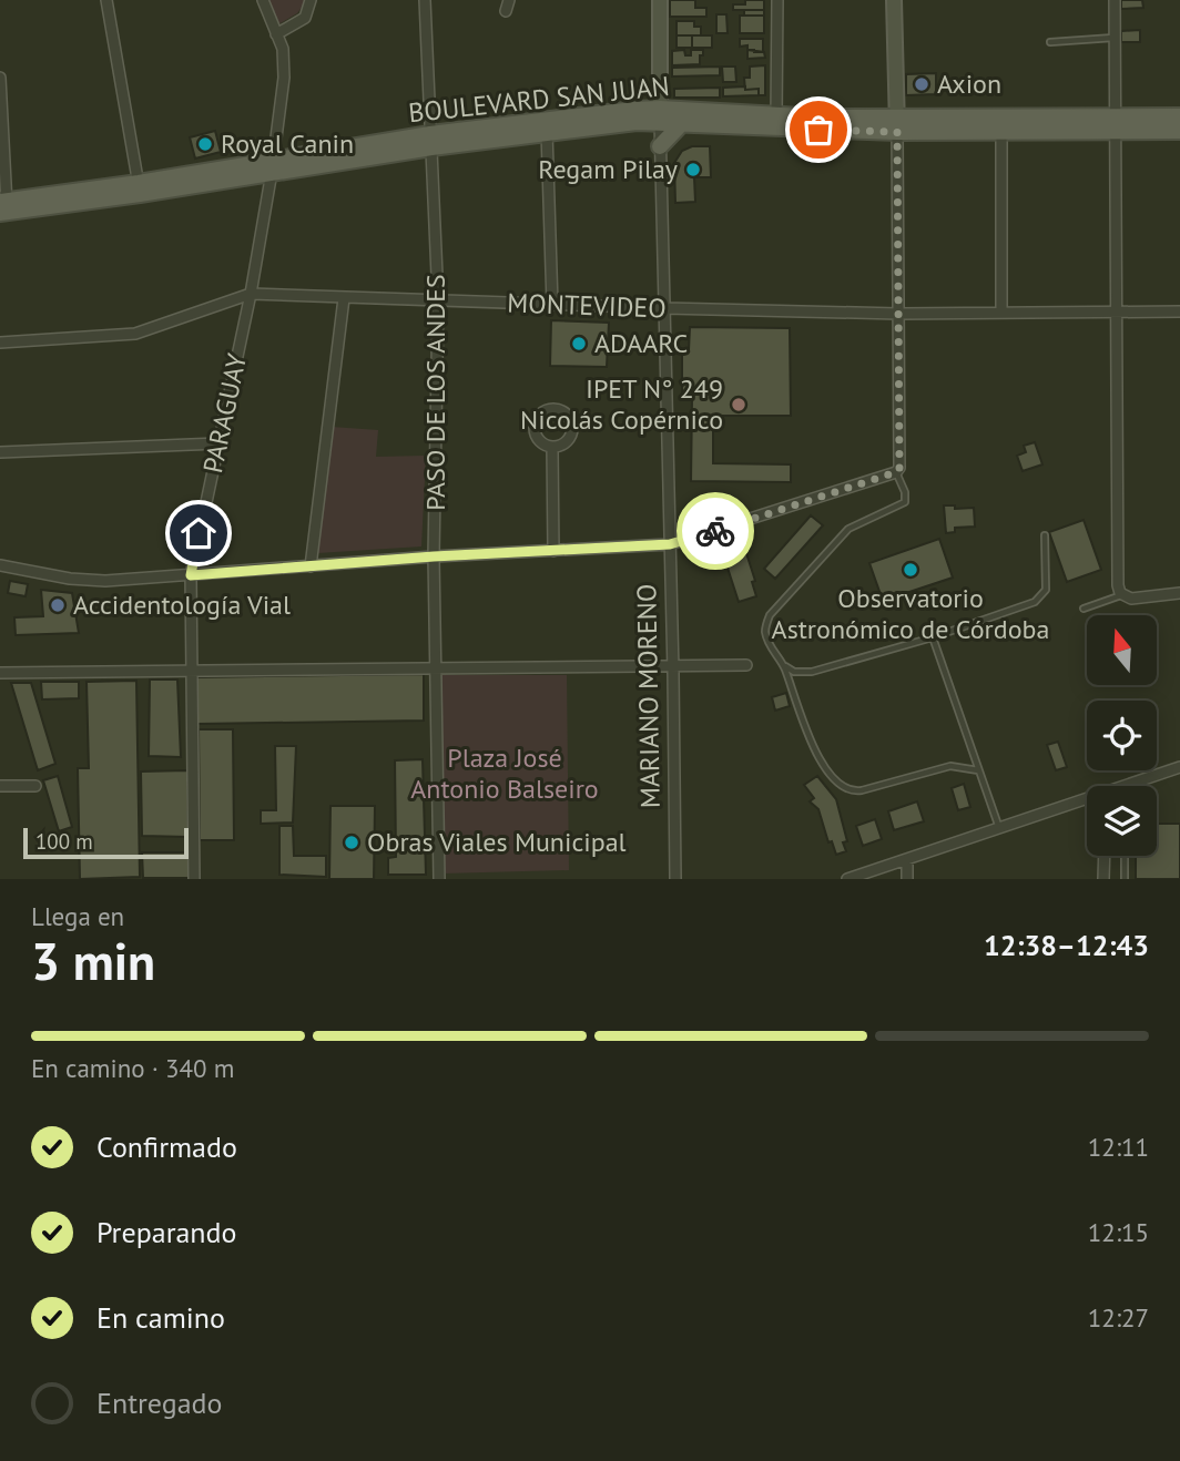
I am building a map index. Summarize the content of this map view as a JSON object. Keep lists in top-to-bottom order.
{
  "streets": {
    "main road": ["BOULEVARD SAN JUAN"],
    "street": [
      "MONTEVIDEO",
      "PASO DE LOS ANDES",
      "PARAGUAY",
      "MARIANO MORENO"
    ]
  },
  "crossings": [
    ["BOULEVARD SAN JUAN", "PASO DE LOS ANDES"],
    ["BOULEVARD SAN JUAN", "PARAGUAY"],
    ["BOULEVARD SAN JUAN", "MARIANO MORENO"],
    ["MONTEVIDEO", "PASO DE LOS ANDES"],
    ["MONTEVIDEO", "PARAGUAY"],
    ["MONTEVIDEO", "MARIANO MORENO"]
  ],
  "parks": ["Plaza José Antonio Balseiro"],
  "places": [
    "Axion",
    "Royal Canin",
    "Regam Pilay",
    "ADAARC",
    "IPET N° 249 Nicolás Copérnico",
    "Observatorio Astronómico de Córdoba",
    "Accidentología Vial",
    "Obras Viales Municipal"
  ],
  "scale_bar": "100 m",
  "north": "top",
  "page": {
    "scale": "100 m",
    "heading": ["3 min", "Llega en", "12:38–12:43"],
    "bar": "En camino · 340 m",
    "list": [
      ["Confirmado", "12:11"],
      ["Preparando", "12:15"],
      ["En camino", "12:27"],
      "Entregado"
    ]
  }
}
